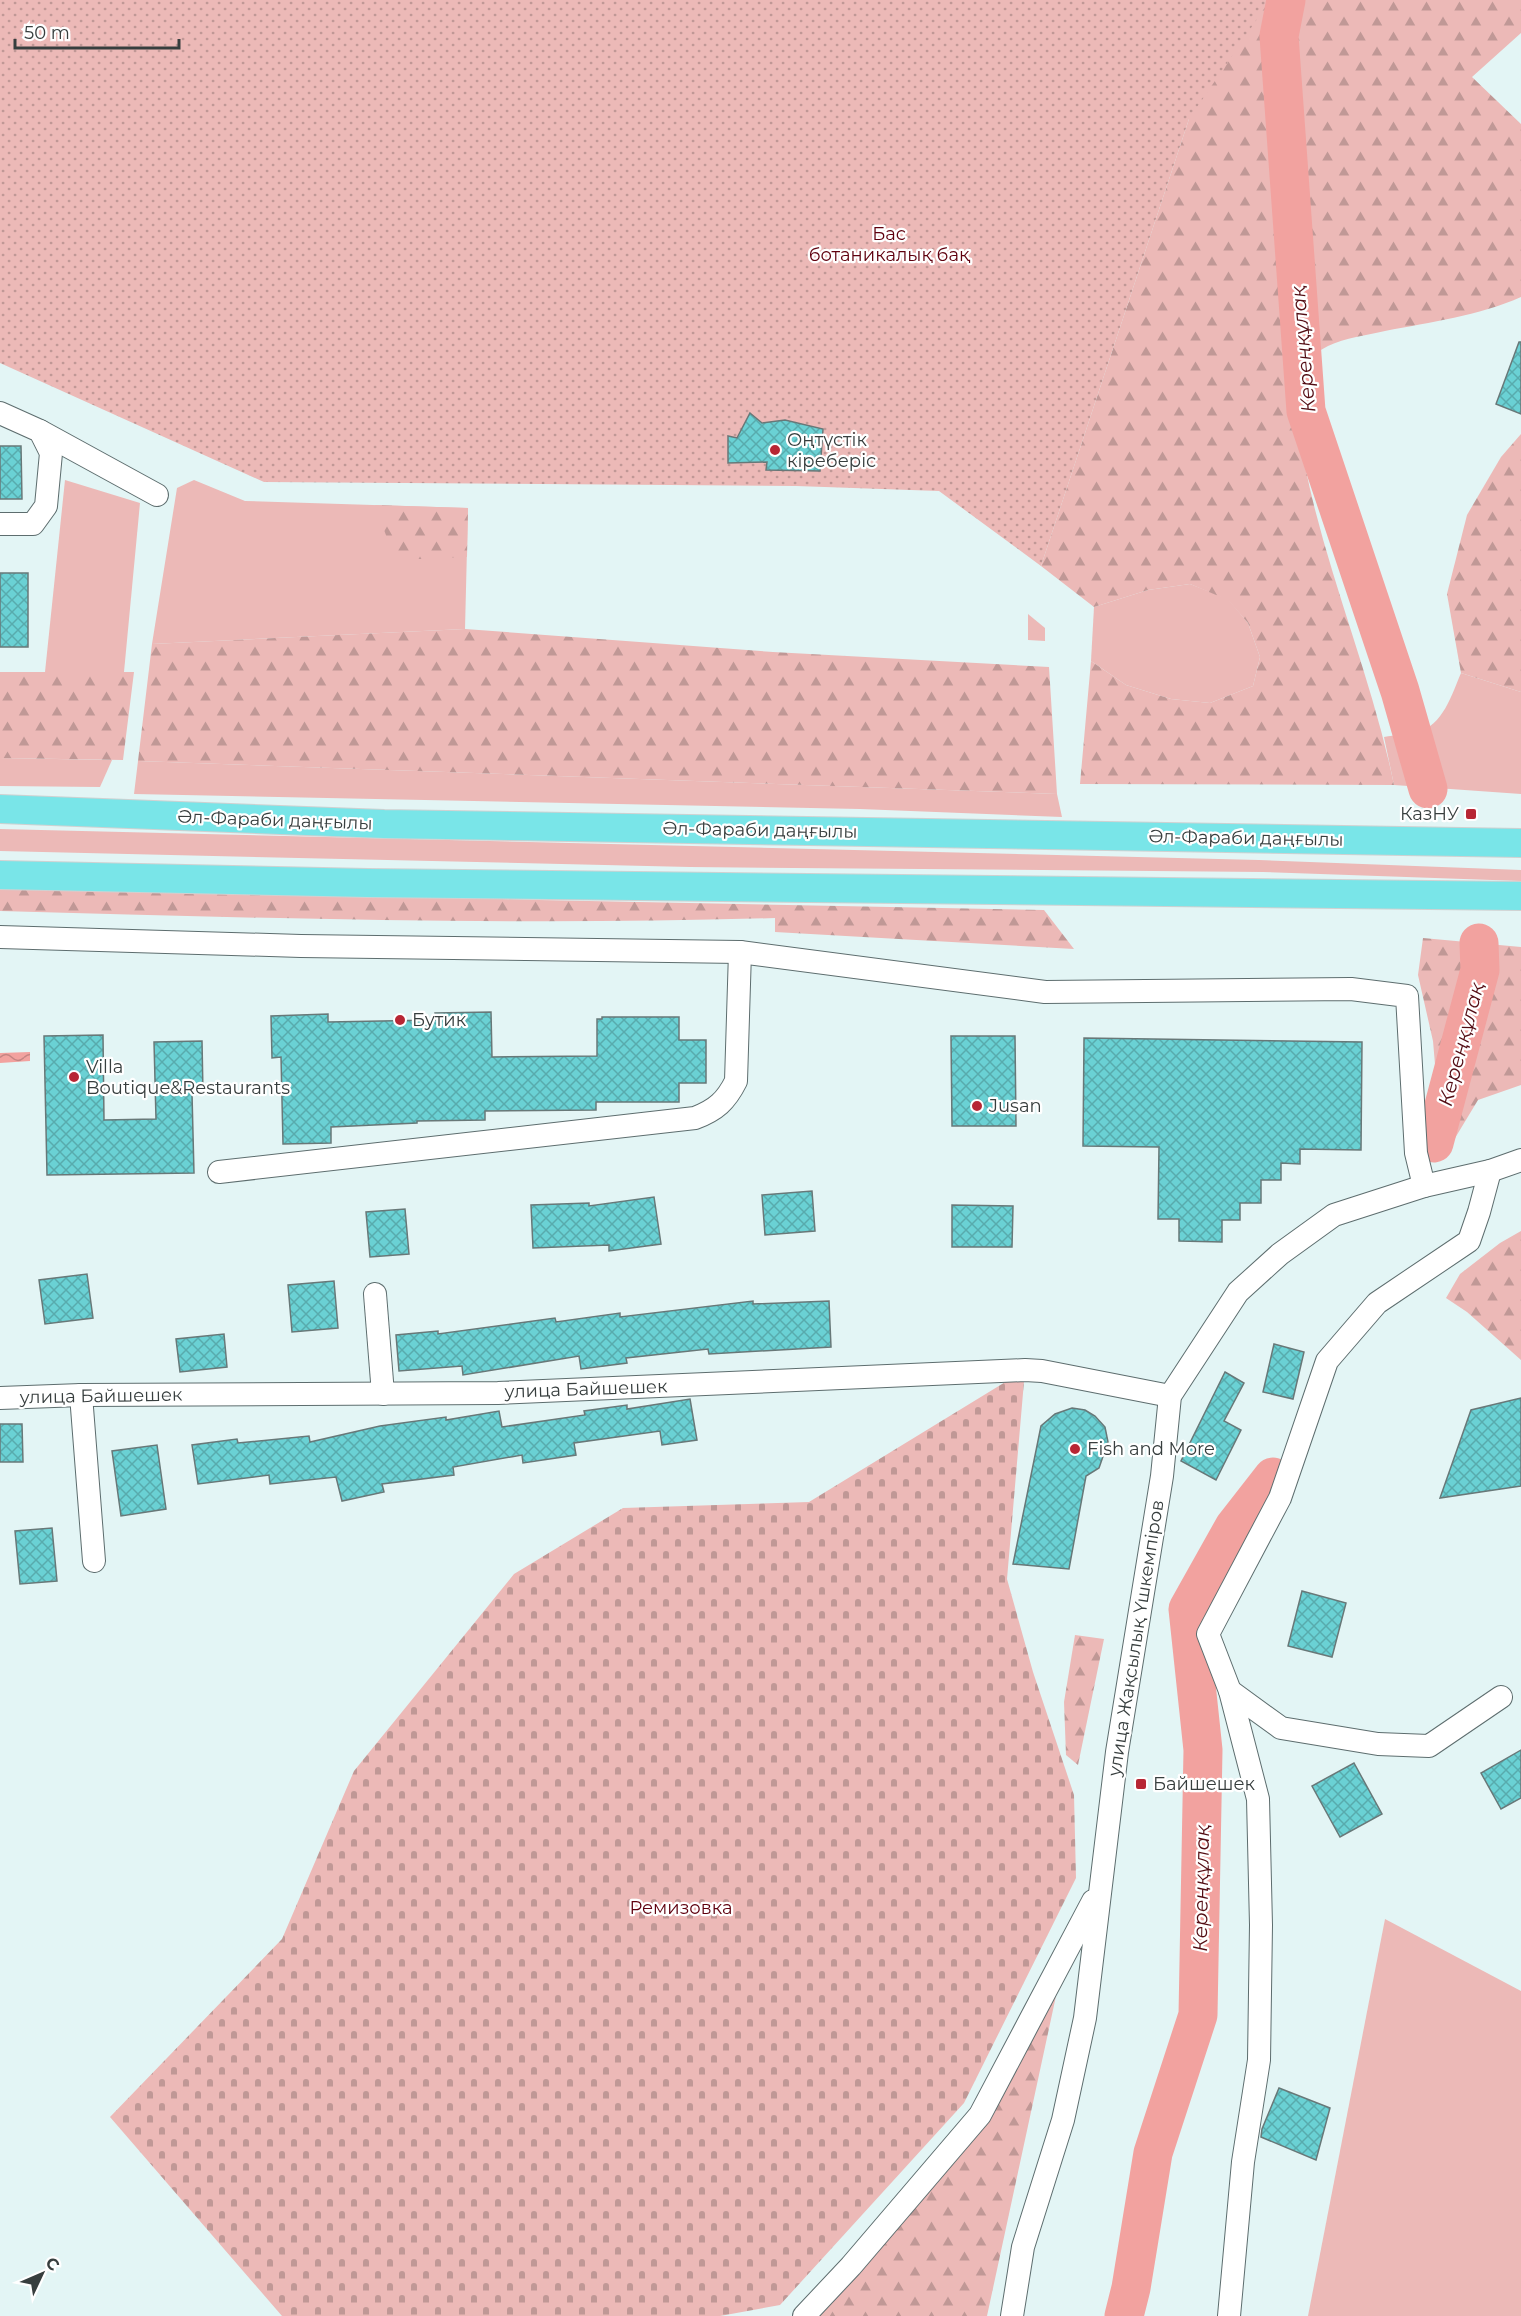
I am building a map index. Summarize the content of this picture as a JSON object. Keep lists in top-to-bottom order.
{
  "streets": {
    "main road": ["Әл-Фараби даңғылы"],
    "street": ["улица Байшешек", "улица Жақсылық Үшкемпіров"]
  },
  "crossings": [
    ["улица Байшешек", "улица Жақсылық Үшкемпіров"]
  ],
  "water": ["Кереңқұлақ"],
  "parks": ["Бас ботаникалық бақ", "Ремизовка"],
  "places": {
    "other": [
      "Оңтүстік кіреберіс",
      "Бутик",
      "Villa Boutique&Restaurants",
      "Jusan",
      "Fish and More"
    ],
    "transit": ["КазНУ", "Байшешек"]
  },
  "scale_bar": "50 m",
  "north": "top right"
}
